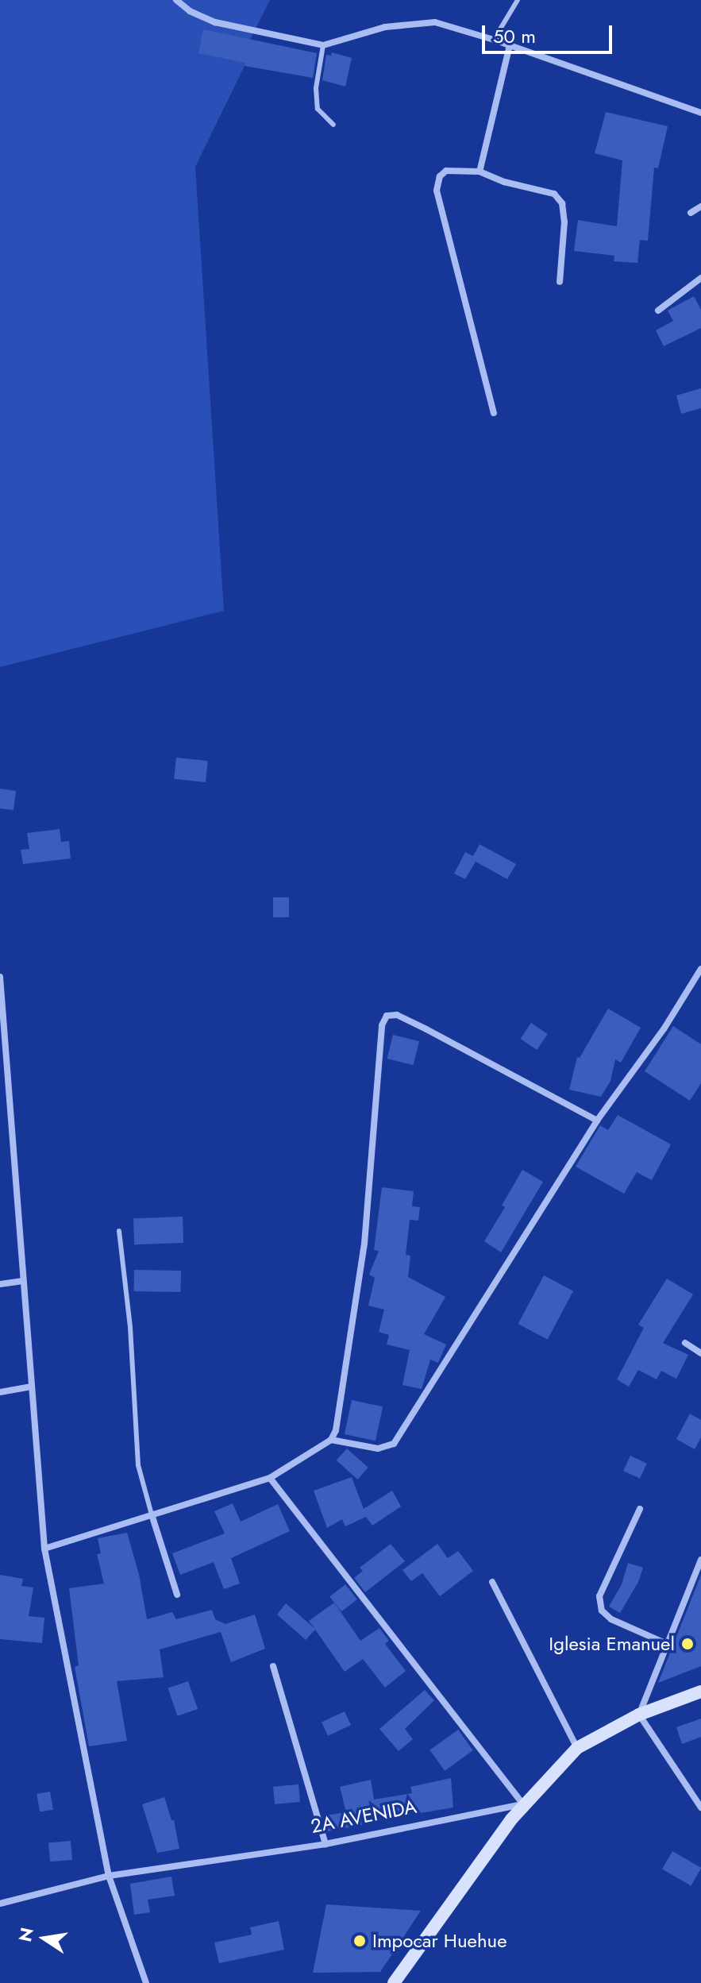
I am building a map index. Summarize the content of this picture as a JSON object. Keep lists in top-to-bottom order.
{
  "streets": {
    "street": ["2A AVENIDA"]
  },
  "places": ["Iglesia Emanuel", "Impocar Huehue"],
  "scale_bar": "50 m",
  "north": "left"
}
